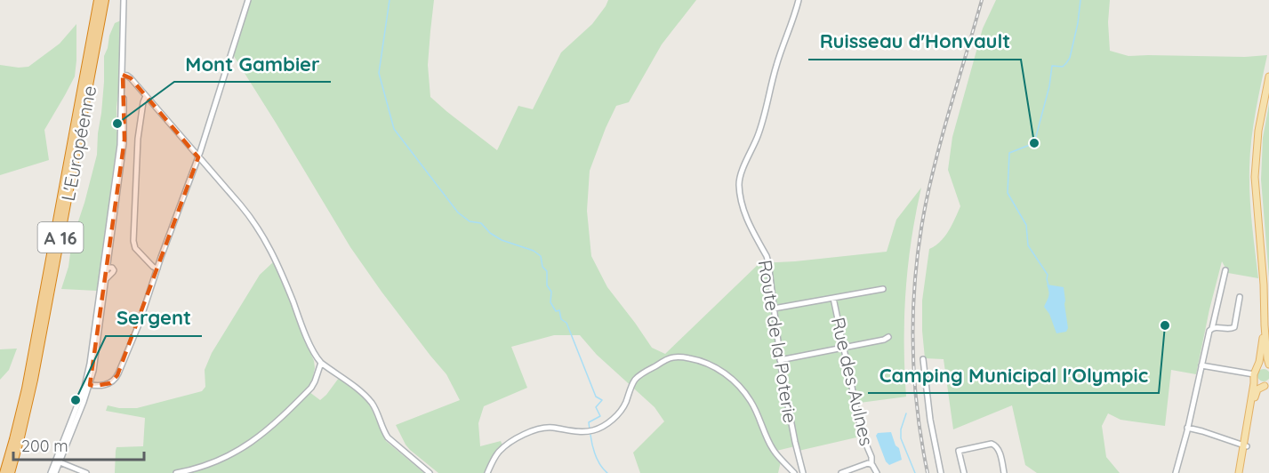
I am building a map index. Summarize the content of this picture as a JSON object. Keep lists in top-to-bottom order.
{
  "streets": {
    "highway": ["L'Européenne", "A 16"],
    "street": ["Route de la Poterie", "Rue des Aulnes"]
  },
  "places": [
    "Mont Gambier",
    "Ruisseau d'Honvault",
    "Camping Municipal l'Olympic",
    "Sergent"
  ],
  "scale_bar": "200 m"
}
